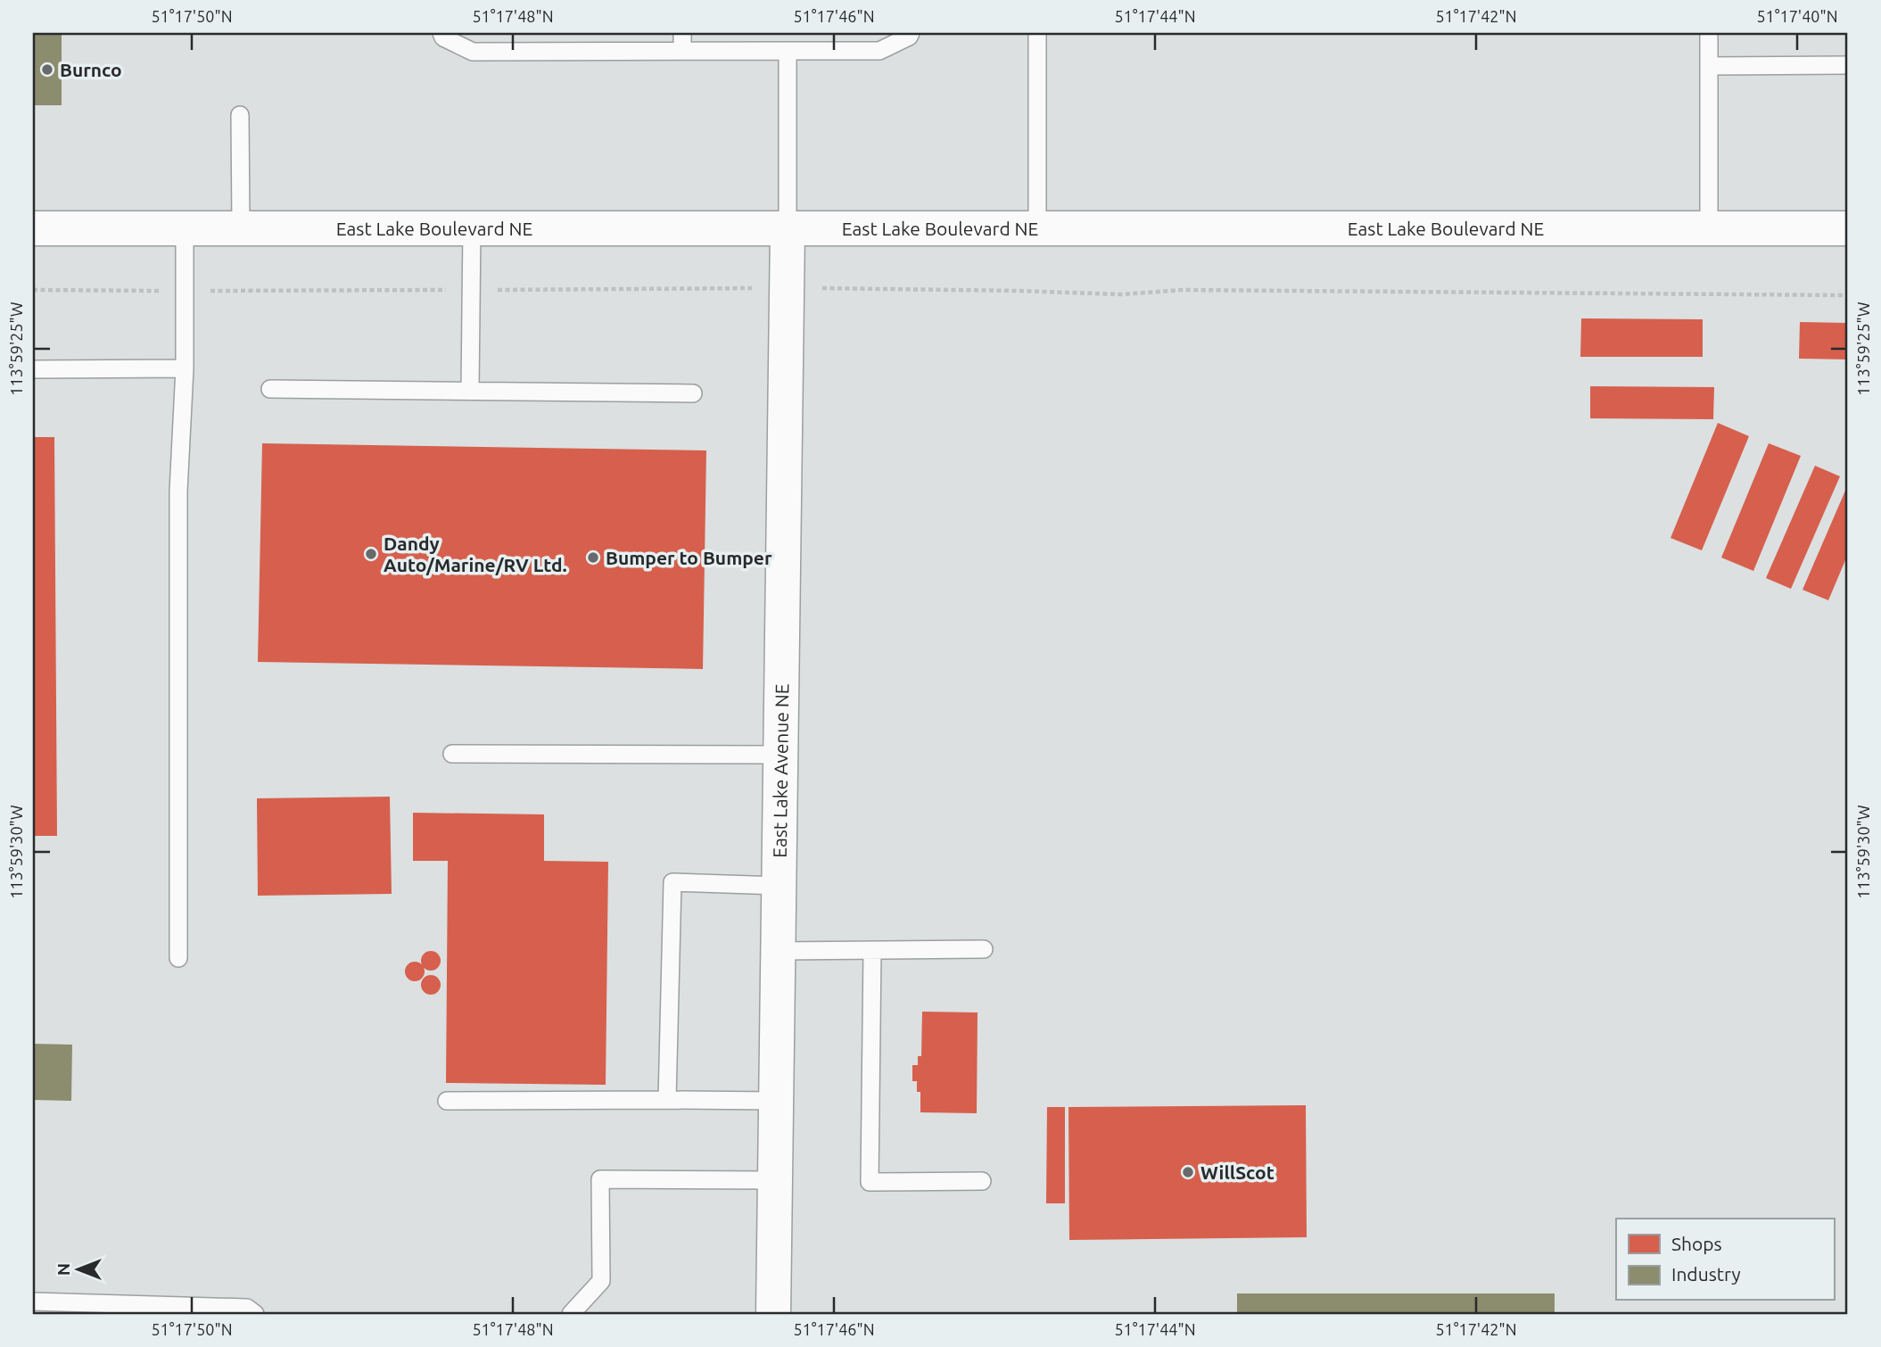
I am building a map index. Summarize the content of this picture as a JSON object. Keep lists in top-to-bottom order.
{
  "streets": {
    "main road": ["East Lake Boulevard NE", "East Lake Avenue NE"]
  },
  "crossings": [
    ["East Lake Boulevard NE", "East Lake Avenue NE"]
  ],
  "places": [
    "Burnco",
    "Dandy Auto/Marine/RV Ltd.",
    "Bumper to Bumper",
    "WillScot"
  ],
  "legend": ["Shops", "Industry"],
  "north": "left",
  "coordinates": [
    "51°17'50\"N",
    "51°17'48\"N",
    "51°17'46\"N",
    "51°17'44\"N",
    "51°17'42\"N",
    "51°17'40\"N",
    "113°59'25\"W",
    "113°59'30\"W"
  ]
}
